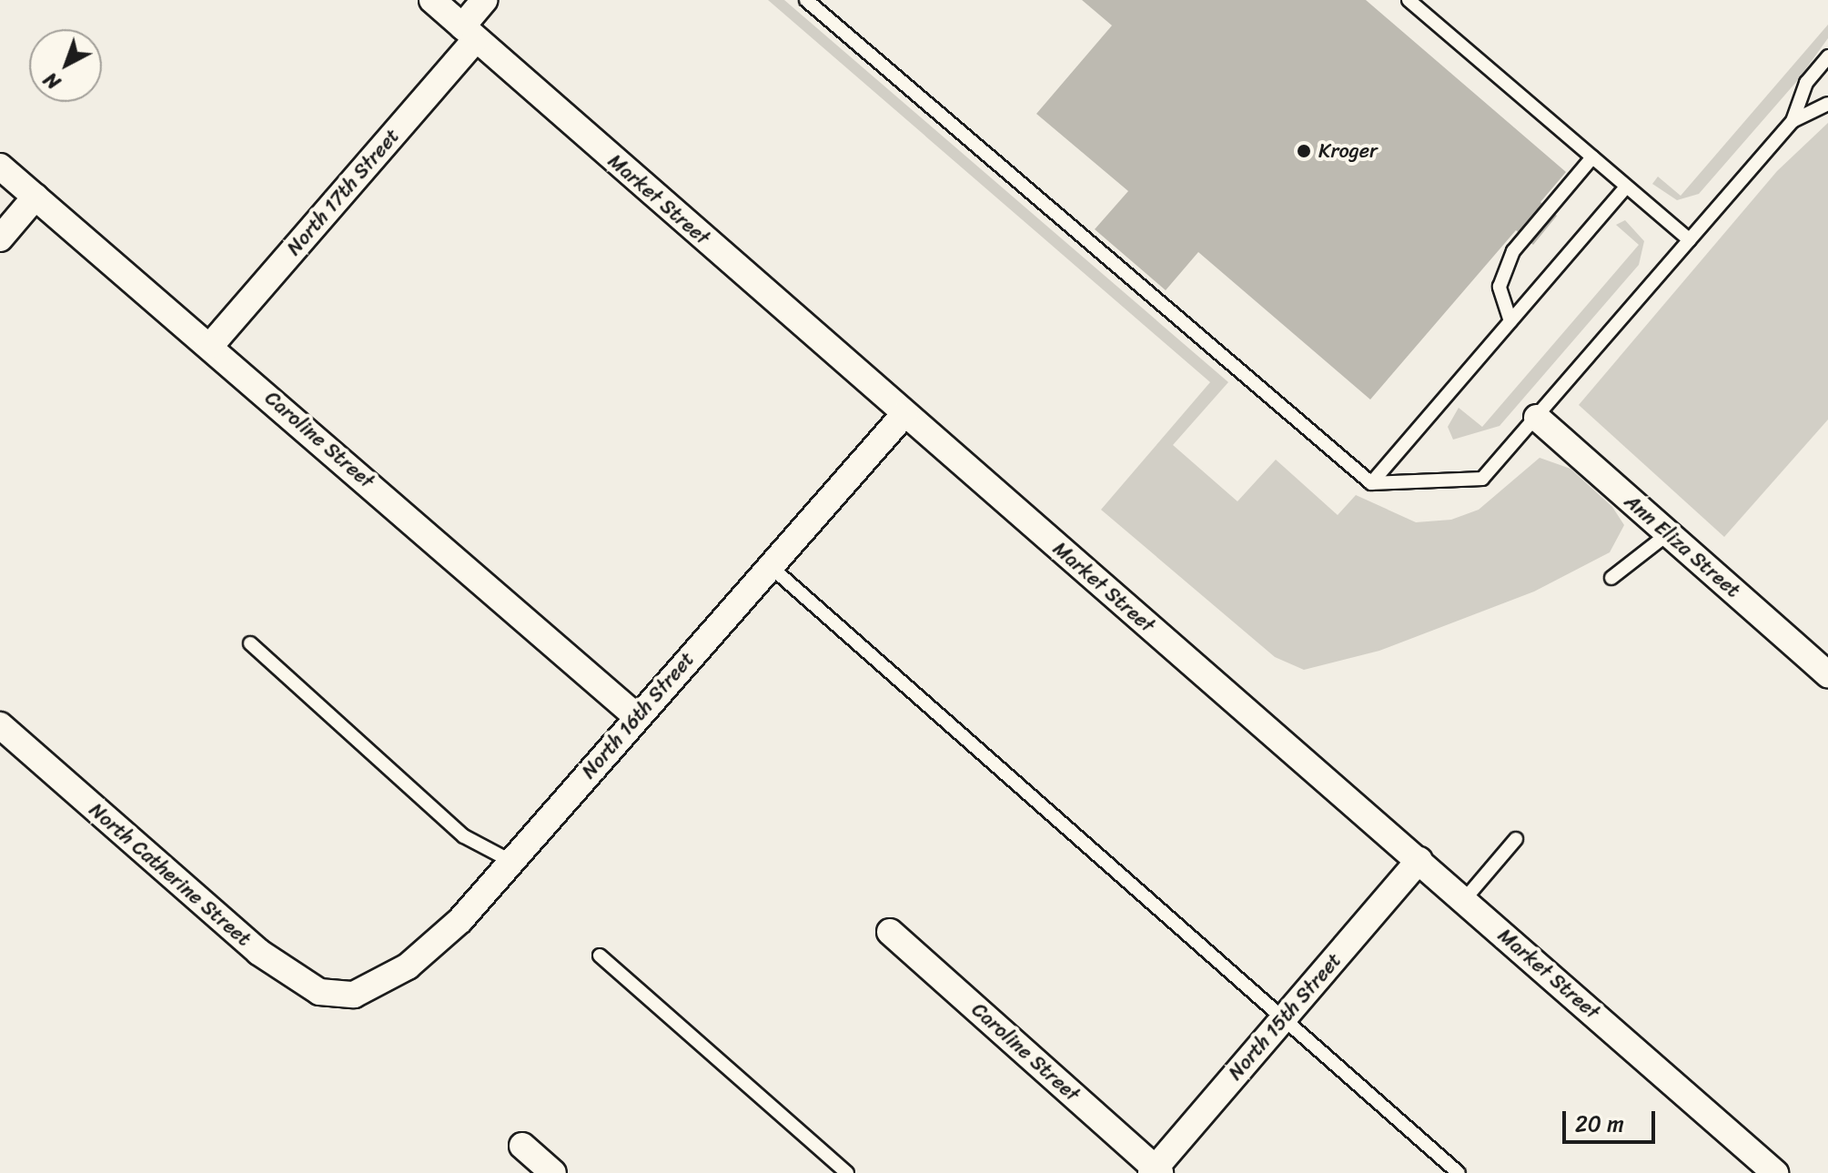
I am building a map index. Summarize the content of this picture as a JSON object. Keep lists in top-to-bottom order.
{
  "streets": {
    "street": [
      "North 17th Street",
      "Market Street",
      "Caroline Street",
      "Ann Eliza Street",
      "North 16th Street",
      "North Catherine Street",
      "North 15th Street"
    ]
  },
  "crossings": [
    ["North 17th Street", "Market Street"],
    ["North 17th Street", "Caroline Street"],
    ["Market Street", "North 16th Street"],
    ["Market Street", "North 15th Street"],
    ["Caroline Street", "North 16th Street"],
    ["Caroline Street", "North 15th Street"],
    ["North 16th Street", "North Catherine Street"]
  ],
  "places": ["Kroger"],
  "scale_bar": "20 m",
  "north": "bottom left"
}
